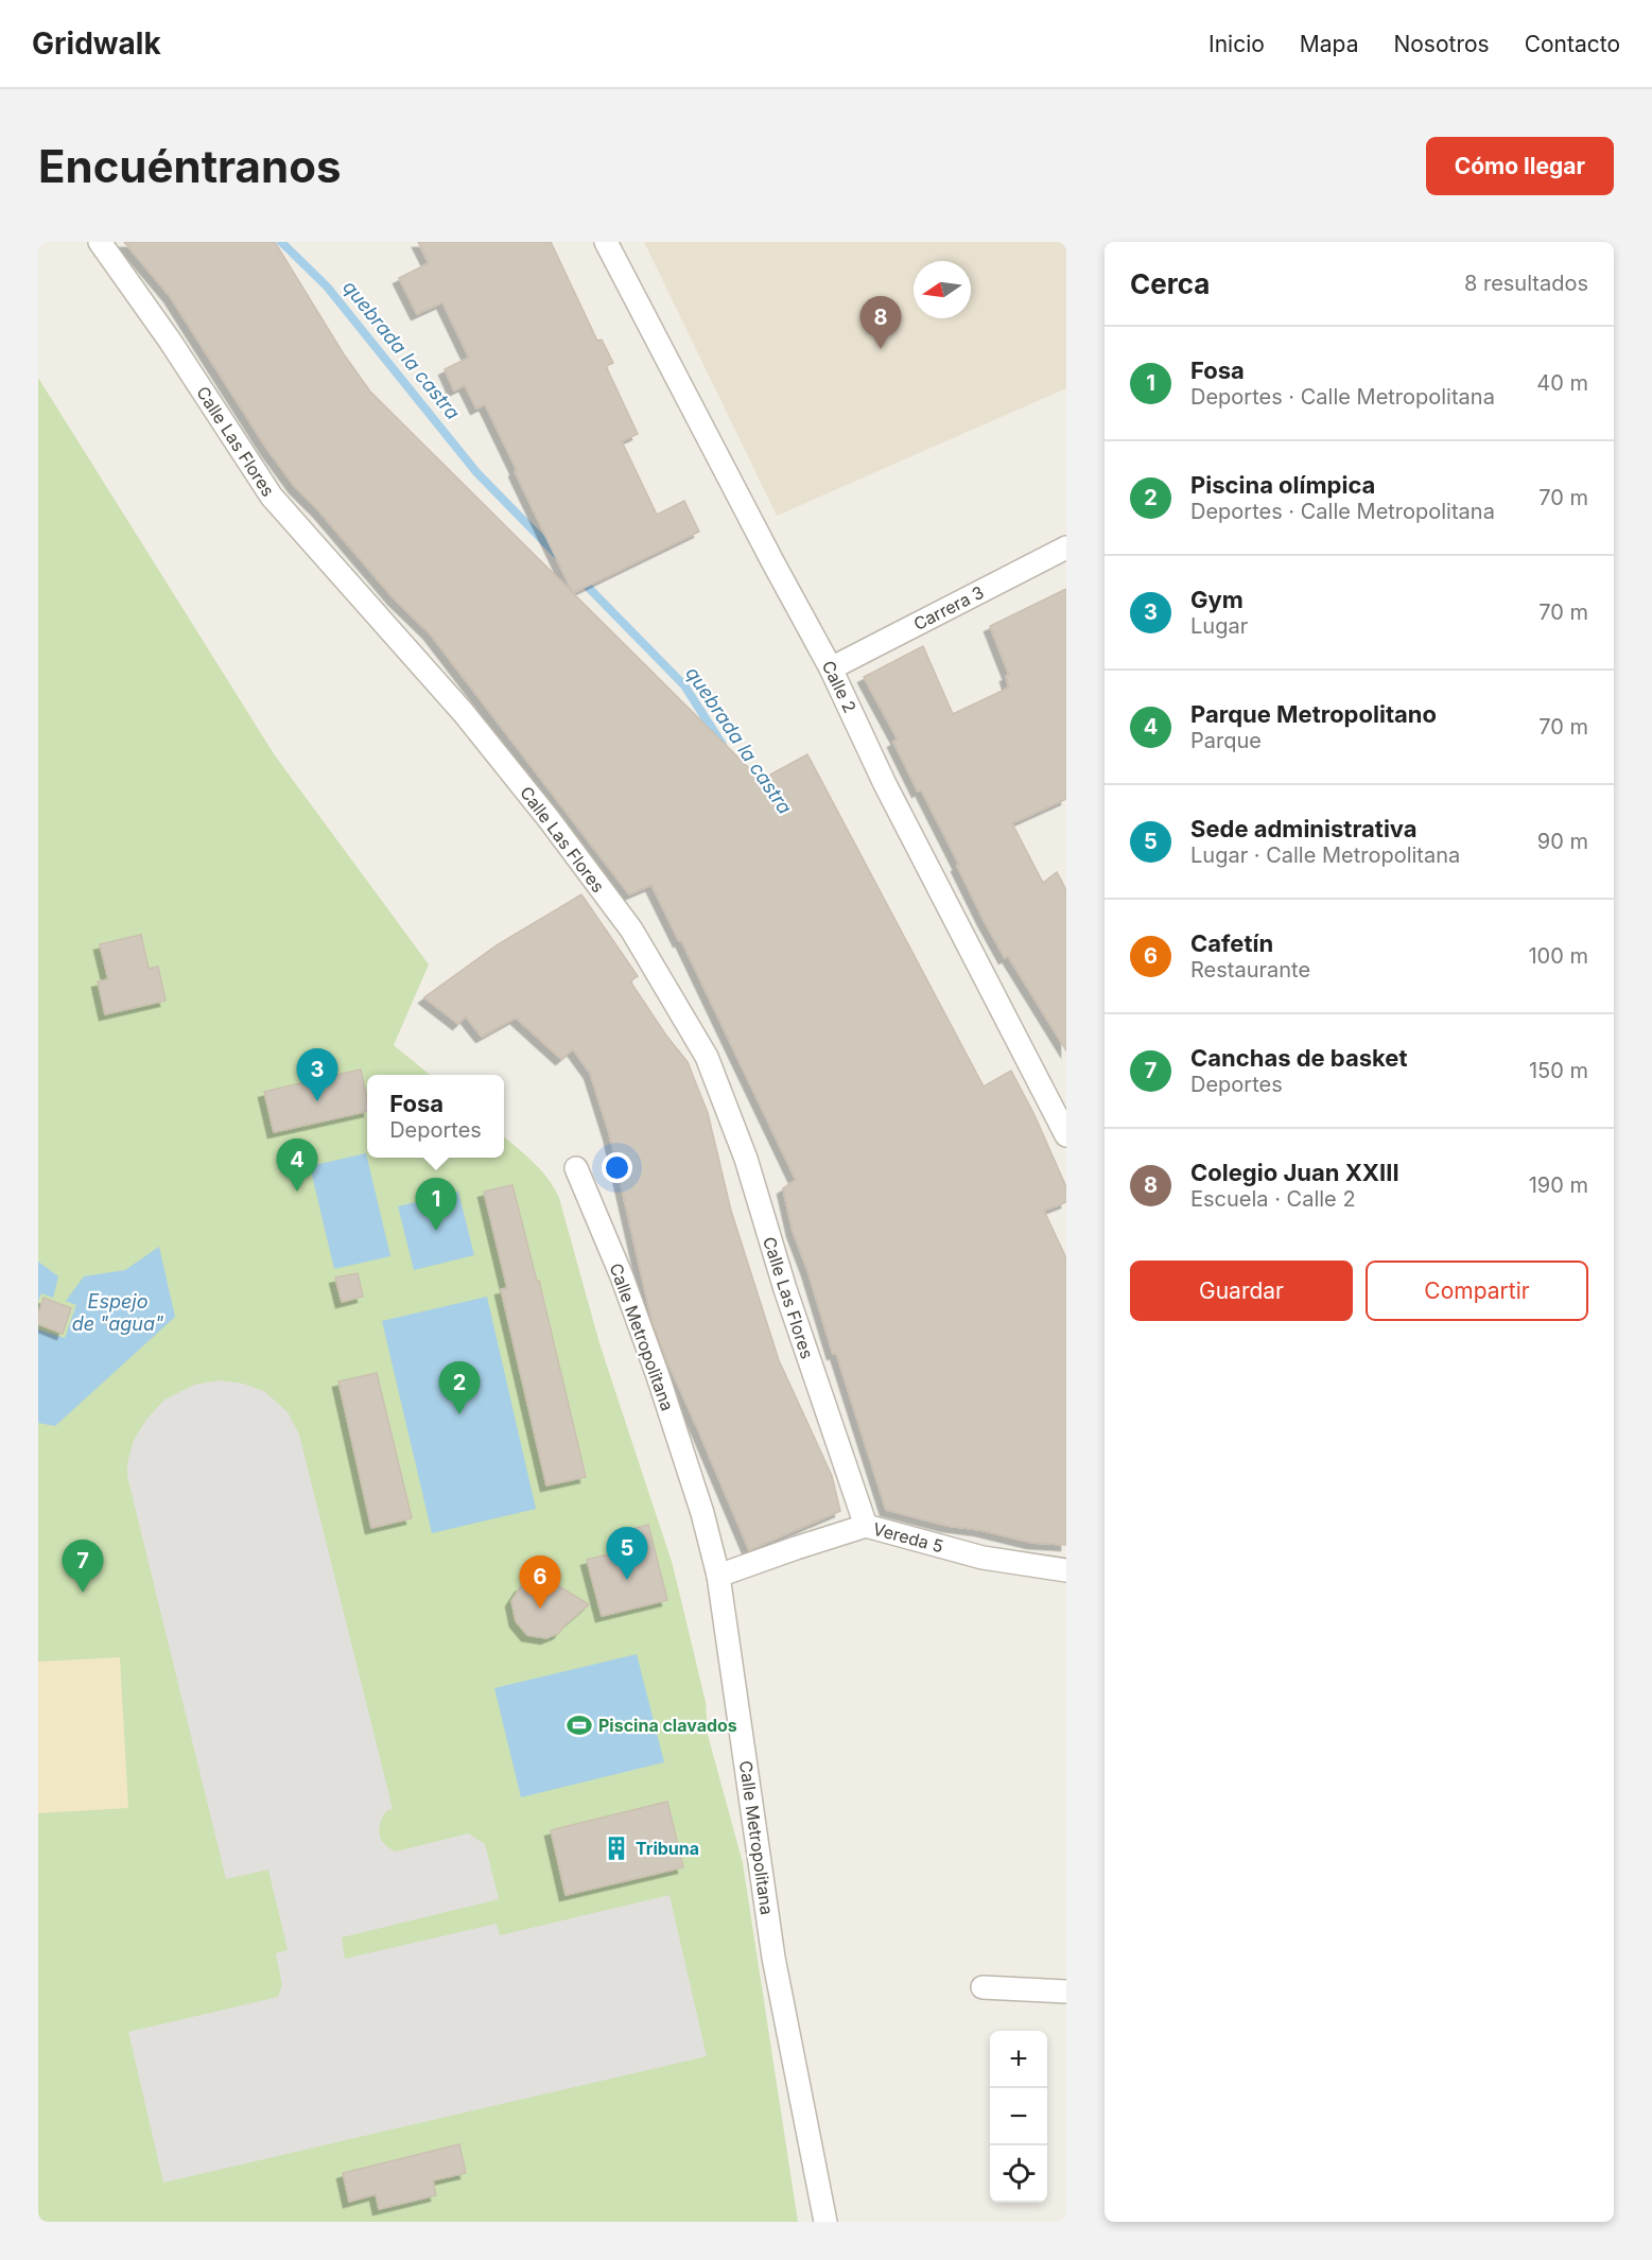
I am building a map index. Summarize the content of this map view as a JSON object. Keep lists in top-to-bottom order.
{
  "streets": {
    "street": [
      "Calle Las Flores",
      "Carrera 3",
      "Calle 2",
      "Calle Metropolitana",
      "Vereda 5"
    ]
  },
  "crossings": [
    ["Calle Las Flores", "Vereda 5"],
    ["Carrera 3", "Calle 2"],
    ["Calle Metropolitana", "Vereda 5"]
  ],
  "water": ["quebrada la castra", "Espejo de \"agua\""],
  "places": {
    "sports": ["Piscina clavados"],
    "building": ["Tribuna"]
  },
  "north": "left",
  "page": {
    "header": "Gridwalk",
    "nav": [
      "Inicio",
      "Mapa",
      "Nosotros",
      "Contacto"
    ],
    "buttons": [
      "Cómo llegar",
      ["Guardar", "Compartir"]
    ],
    "title": "Encuéntranos",
    "heading": ["Cerca", "8 resultados"],
    "pins": [
      "8",
      "3",
      "4",
      "1",
      "2",
      "5",
      "7",
      "6"
    ],
    "list": [
      {
        "mark": "1",
        "name": "Fosa",
        "note": "Deportes · Calle Metropolitana",
        "value": "40 m"
      },
      {
        "mark": "2",
        "name": "Piscina olímpica",
        "note": "Deportes · Calle Metropolitana",
        "value": "70 m"
      },
      {
        "mark": "3",
        "name": "Gym",
        "note": "Lugar",
        "value": "70 m"
      },
      {
        "mark": "4",
        "name": "Parque Metropolitano",
        "note": "Parque",
        "value": "70 m"
      },
      {
        "mark": "5",
        "name": "Sede administrativa",
        "note": "Lugar · Calle Metropolitana",
        "value": "90 m"
      },
      {
        "mark": "6",
        "name": "Cafetín",
        "note": "Restaurante",
        "value": "100 m"
      },
      {
        "mark": "7",
        "name": "Canchas de basket",
        "note": "Deportes",
        "value": "150 m"
      },
      {
        "mark": "8",
        "name": "Colegio Juan XXIII",
        "note": "Escuela · Calle 2",
        "value": "190 m"
      }
    ],
    "popup": ["Fosa", "Deportes"],
    "map_buttons": ["+", "−"]
  }
}
